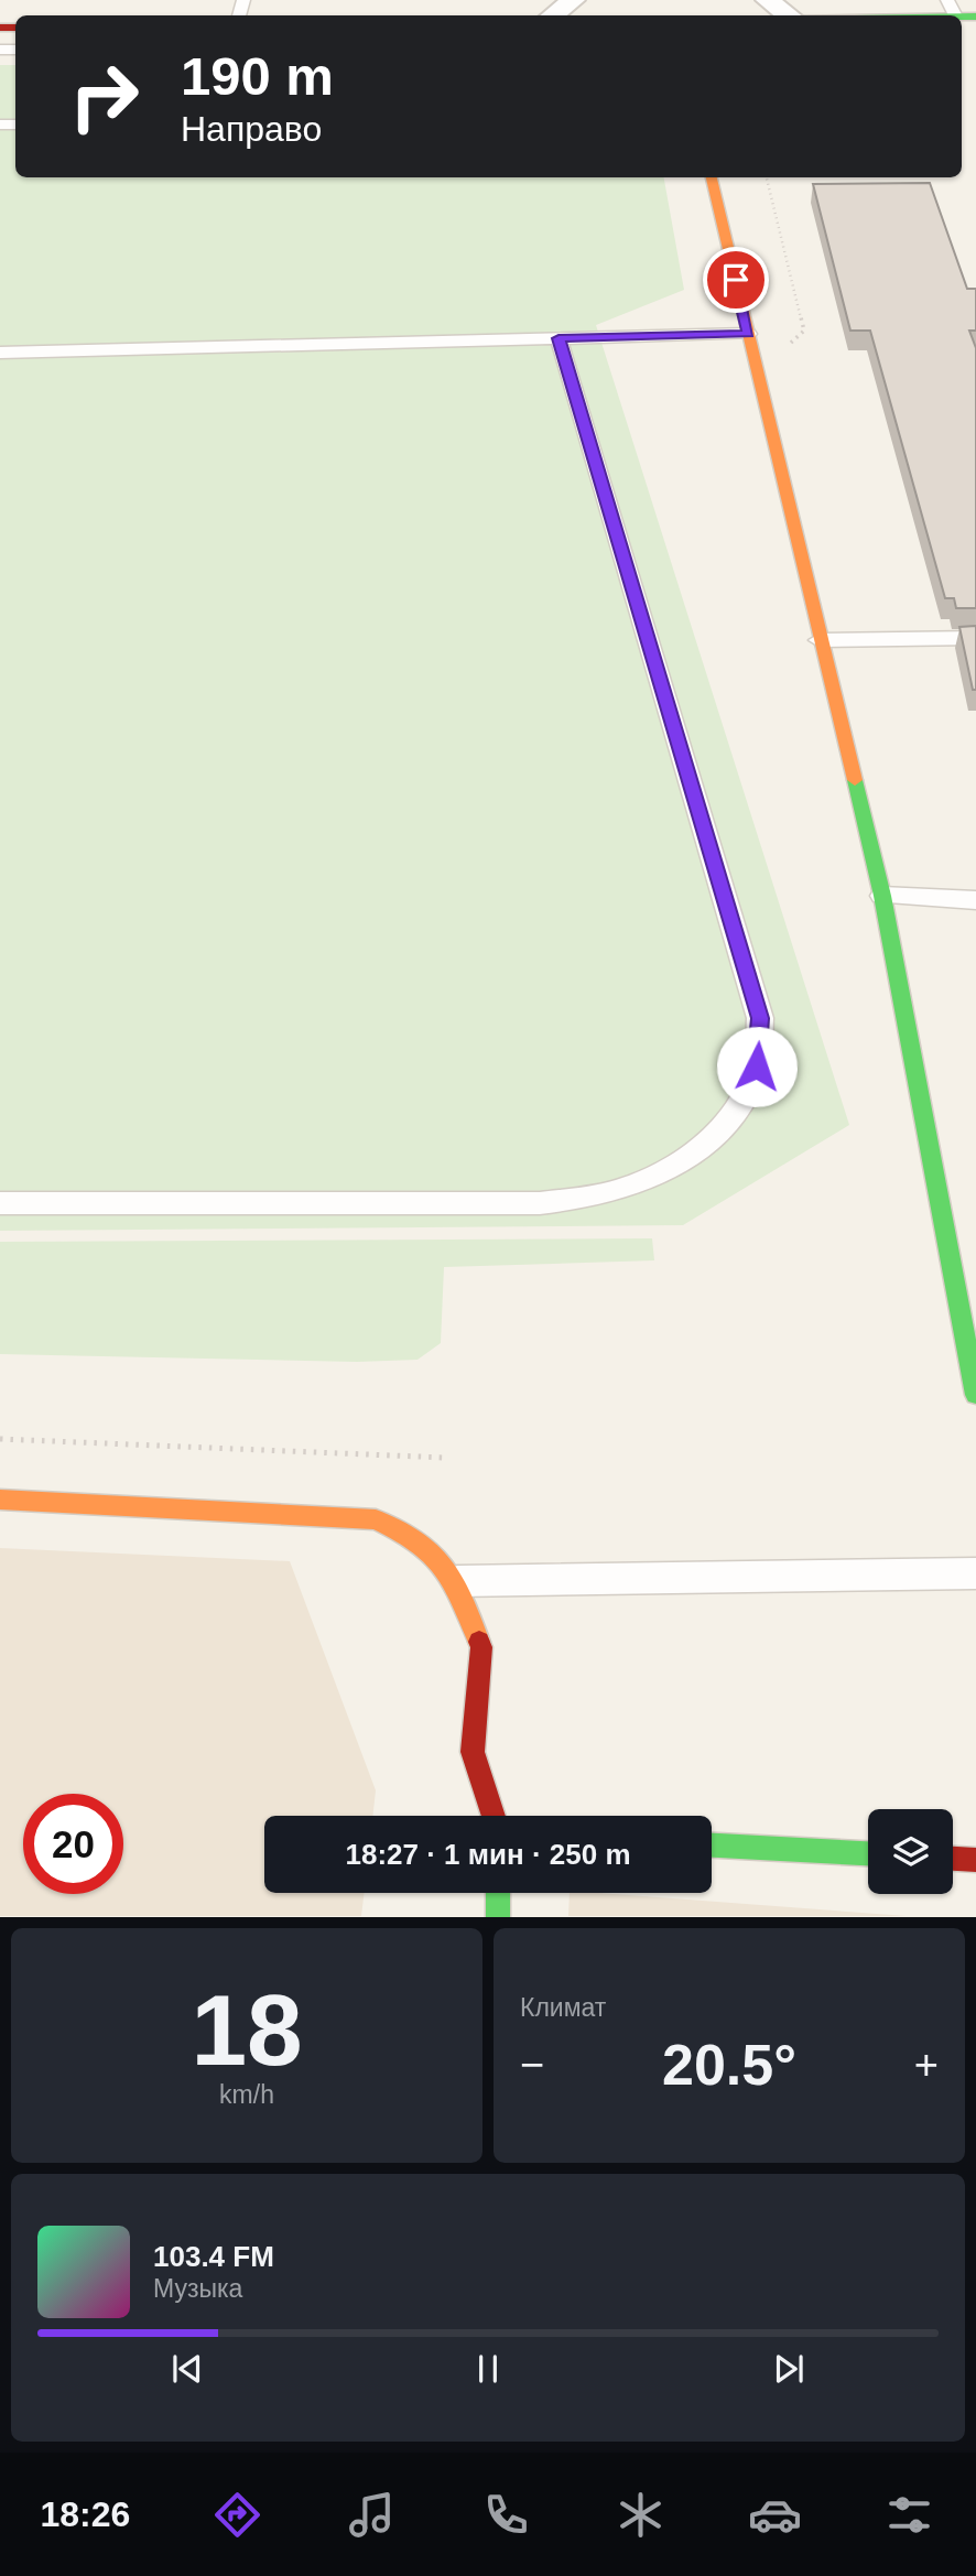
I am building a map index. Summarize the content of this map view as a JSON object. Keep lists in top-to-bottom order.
{
  "page": {
    "turn": ["190 m", "Направо"],
    "limit": "20",
    "trip": "18:27 · 1 мин · 250 m",
    "tile": [
      ["18", "km/h"],
      "Климат"
    ],
    "heat": ["−", "20.5°", "+"],
    "song": ["103.4 FM", "Музыка"],
    "tabs": "18:26"
  }
}
